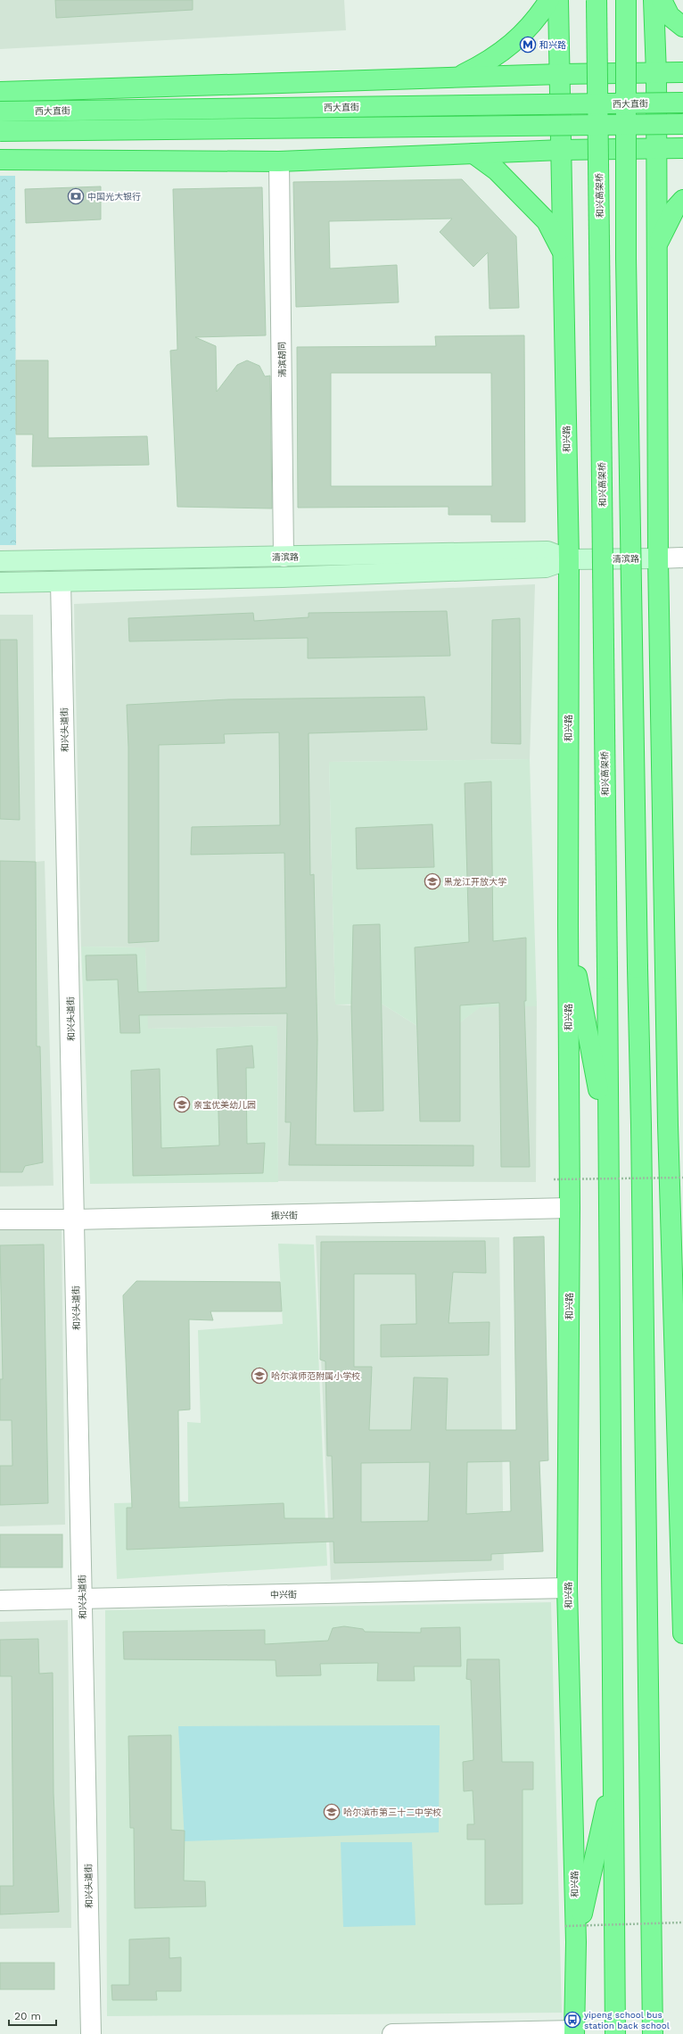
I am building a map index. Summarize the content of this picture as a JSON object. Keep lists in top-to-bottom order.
{
  "streets": {
    "highway": ["西大直街", "和兴高架桥", "和兴路"],
    "main road": ["清滨路"],
    "street": [
      "清滨胡同",
      "和兴头道街",
      "振兴街",
      "中兴街"
    ]
  },
  "crossings": [
    ["清滨胡同", "清滨路"],
    ["和兴路", "清滨路"],
    ["和兴路", "振兴街"],
    ["和兴路", "中兴街"],
    ["清滨路", "和兴头道街"],
    ["和兴头道街", "振兴街"],
    ["和兴头道街", "中兴街"]
  ],
  "places": {
    "metro station": ["和兴路"],
    "bank": ["中国光大银行"],
    "school or university": [
      "黑龙江开放大学",
      "亲宝优美幼儿园",
      "哈尔滨师范附属小学校",
      "哈尔滨市第三十二中学校"
    ],
    "bus stop": ["yipeng school bus station back school"]
  },
  "scale_bar": "20 m"
}
